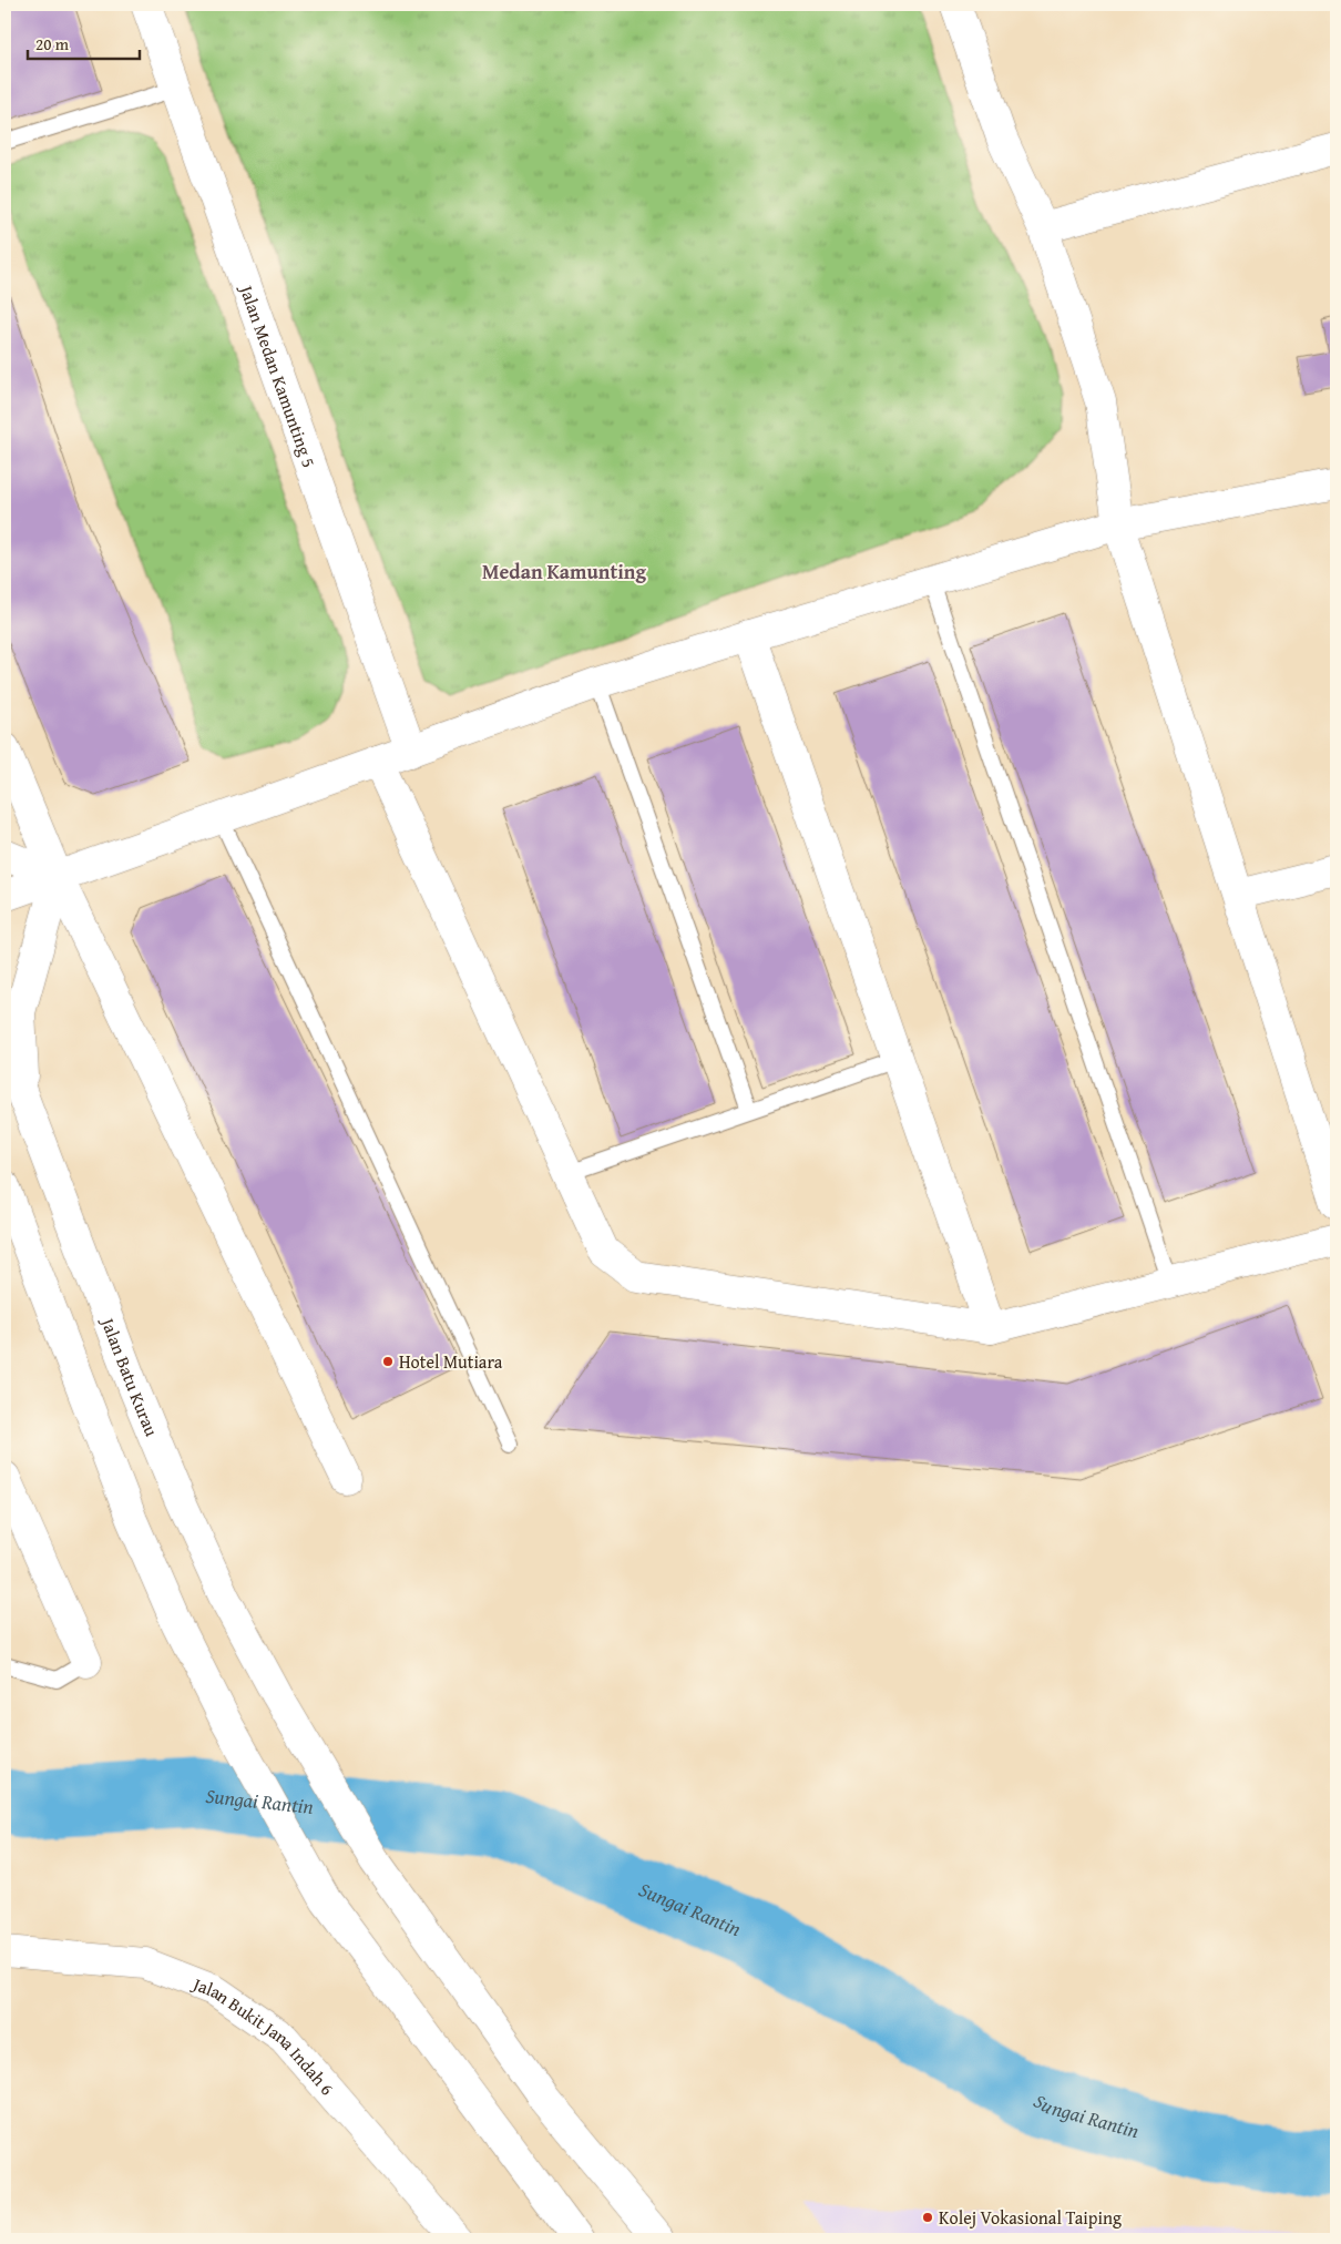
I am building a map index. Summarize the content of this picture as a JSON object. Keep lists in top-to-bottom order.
{
  "streets": {
    "street": ["Jalan Medan Kamunting 5", "Jalan Batu Kurau", "Jalan Bukit Jana Indah 6"]
  },
  "districts": ["Medan Kamunting"],
  "water": ["Sungai Rantin"],
  "places": ["Hotel Mutiara", "Kolej Vokasional Taiping"],
  "scale_bar": "20 m"
}
